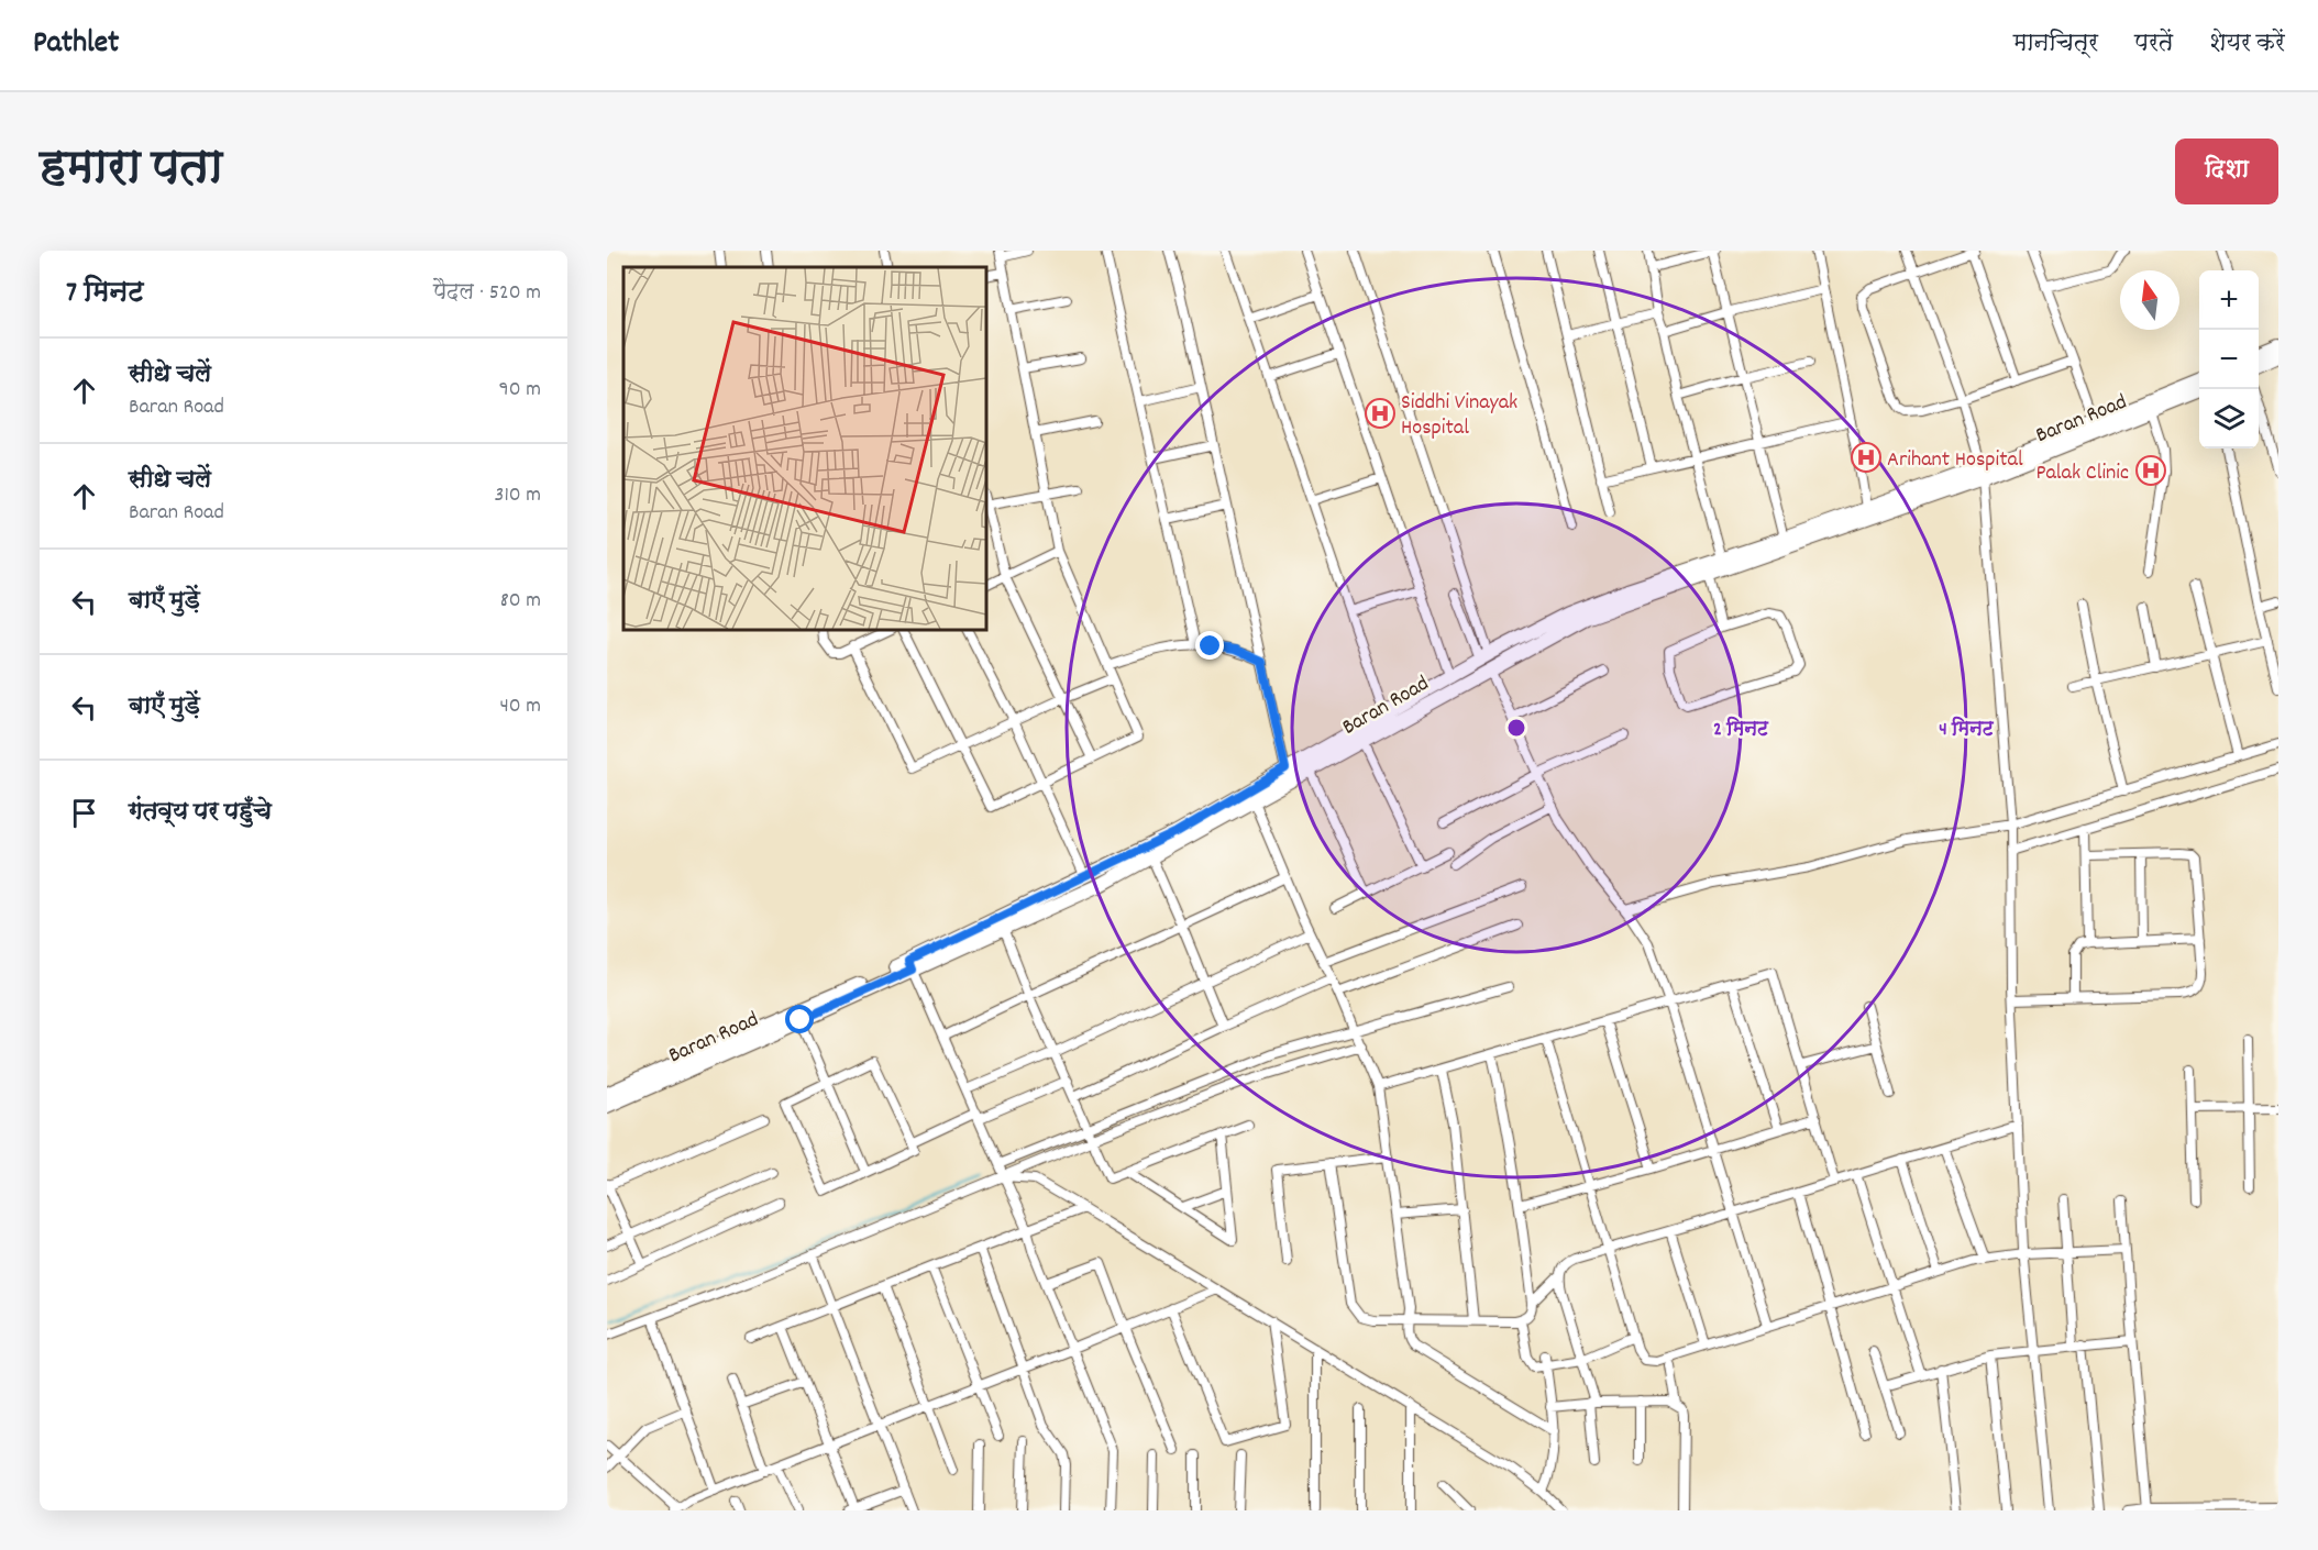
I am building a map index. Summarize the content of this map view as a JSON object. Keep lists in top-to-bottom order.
{
  "streets": {
    "main road": ["Baran Road"]
  },
  "places": {
    "hospital": ["Siddhi Vinayak Hospital", "Arihant Hospital", "Palak Clinic"]
  },
  "north": "top",
  "page": {
    "header": "Pathlet",
    "nav": ["मानचित्र", "परतें", "शेयर करें"],
    "title": "हमारा पता",
    "buttons": "दिशा",
    "heading": ["7 मिनट", "पैदल · 520 m"],
    "map_buttons": ["+", "−"],
    "list": [
      ["सीधे चलें", "Baran Road", "90 m"],
      ["सीधे चलें", "Baran Road", "310 m"],
      ["बाएँ मुड़ें", "80 m"],
      ["बाएँ मुड़ें", "40 m"],
      "गंतव्य पर पहुँचे"
    ]
  },
  "rings": ["2 मिनट", "4 मिनट"]
}
